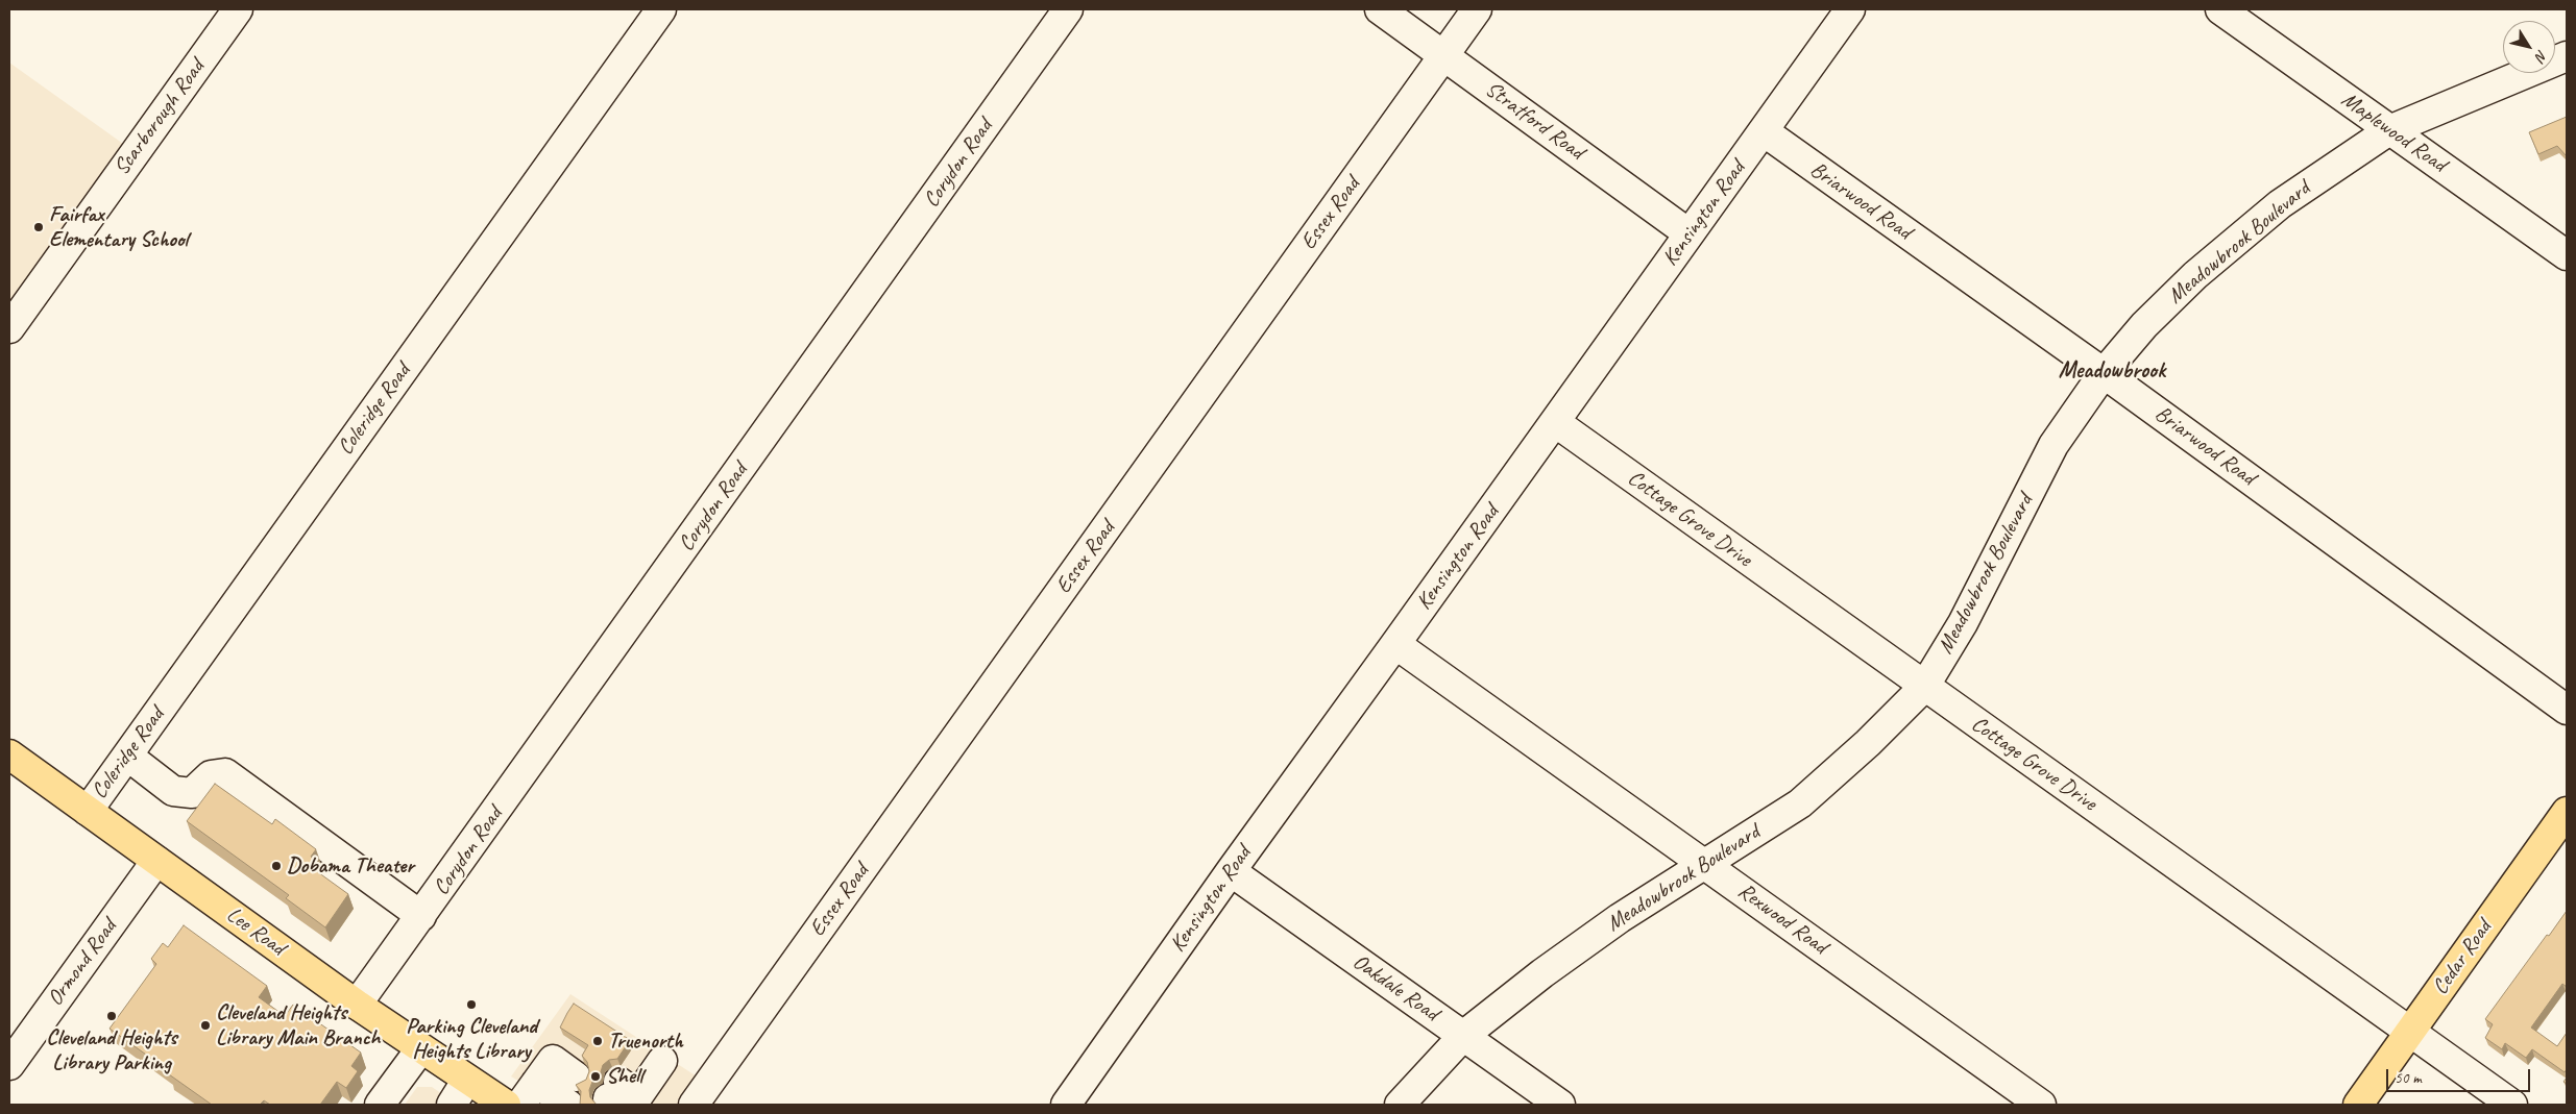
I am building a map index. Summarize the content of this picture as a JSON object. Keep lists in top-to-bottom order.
{
  "streets": {
    "main road": ["Lee Road", "Cedar Road"],
    "street": [
      "Scarborough Road",
      "Stratford Road",
      "Maplewood Road",
      "Corydon Road",
      "Briarwood Road",
      "Essex Road",
      "Kensington Road",
      "Meadowbrook Boulevard",
      "Coleridge Road",
      "Cottage Grove Drive",
      "Rexwood Road",
      "Ormond Road",
      "Oakdale Road"
    ]
  },
  "crossings": [
    ["Stratford Road", "Essex Road"],
    ["Stratford Road", "Kensington Road"],
    ["Maplewood Road", "Meadowbrook Boulevard"],
    ["Corydon Road", "Lee Road"],
    ["Briarwood Road", "Kensington Road"],
    ["Briarwood Road", "Meadowbrook Boulevard"],
    ["Kensington Road", "Cottage Grove Drive"],
    ["Kensington Road", "Rexwood Road"],
    ["Kensington Road", "Oakdale Road"],
    ["Meadowbrook Boulevard", "Cottage Grove Drive"],
    ["Meadowbrook Boulevard", "Rexwood Road"],
    ["Meadowbrook Boulevard", "Oakdale Road"],
    ["Coleridge Road", "Lee Road"],
    ["Cottage Grove Drive", "Cedar Road"],
    ["Lee Road", "Ormond Road"]
  ],
  "districts": ["Meadowbrook"],
  "places": [
    "Fairfax Elementary School",
    "Dobama Theater",
    "Parking Cleveland Heights Library",
    "Cleveland Heights Library Parking",
    "Cleveland Heights Library Main Branch",
    "Truenorth",
    "Shell"
  ],
  "scale_bar": "50 m",
  "north": "bottom right"
}
